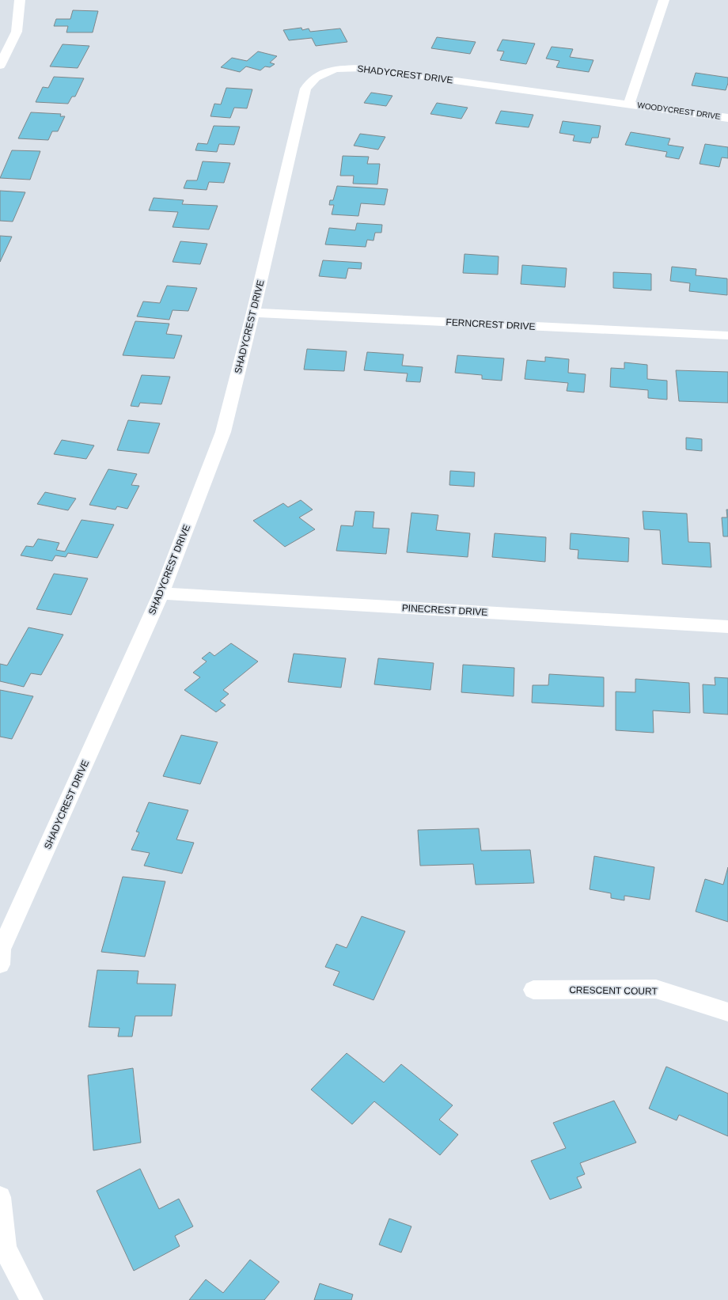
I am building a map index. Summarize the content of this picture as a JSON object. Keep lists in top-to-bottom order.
{
  "streets": {
    "street": [
      "SHADYCREST DRIVE",
      "WOODYCREST DRIVE",
      "FERNCREST DRIVE",
      "PINECREST DRIVE",
      "CRESCENT COURT"
    ]
  },
  "crossings": [
    ["SHADYCREST DRIVE", "WOODYCREST DRIVE"],
    ["SHADYCREST DRIVE", "FERNCREST DRIVE"],
    ["SHADYCREST DRIVE", "PINECREST DRIVE"]
  ]
}
